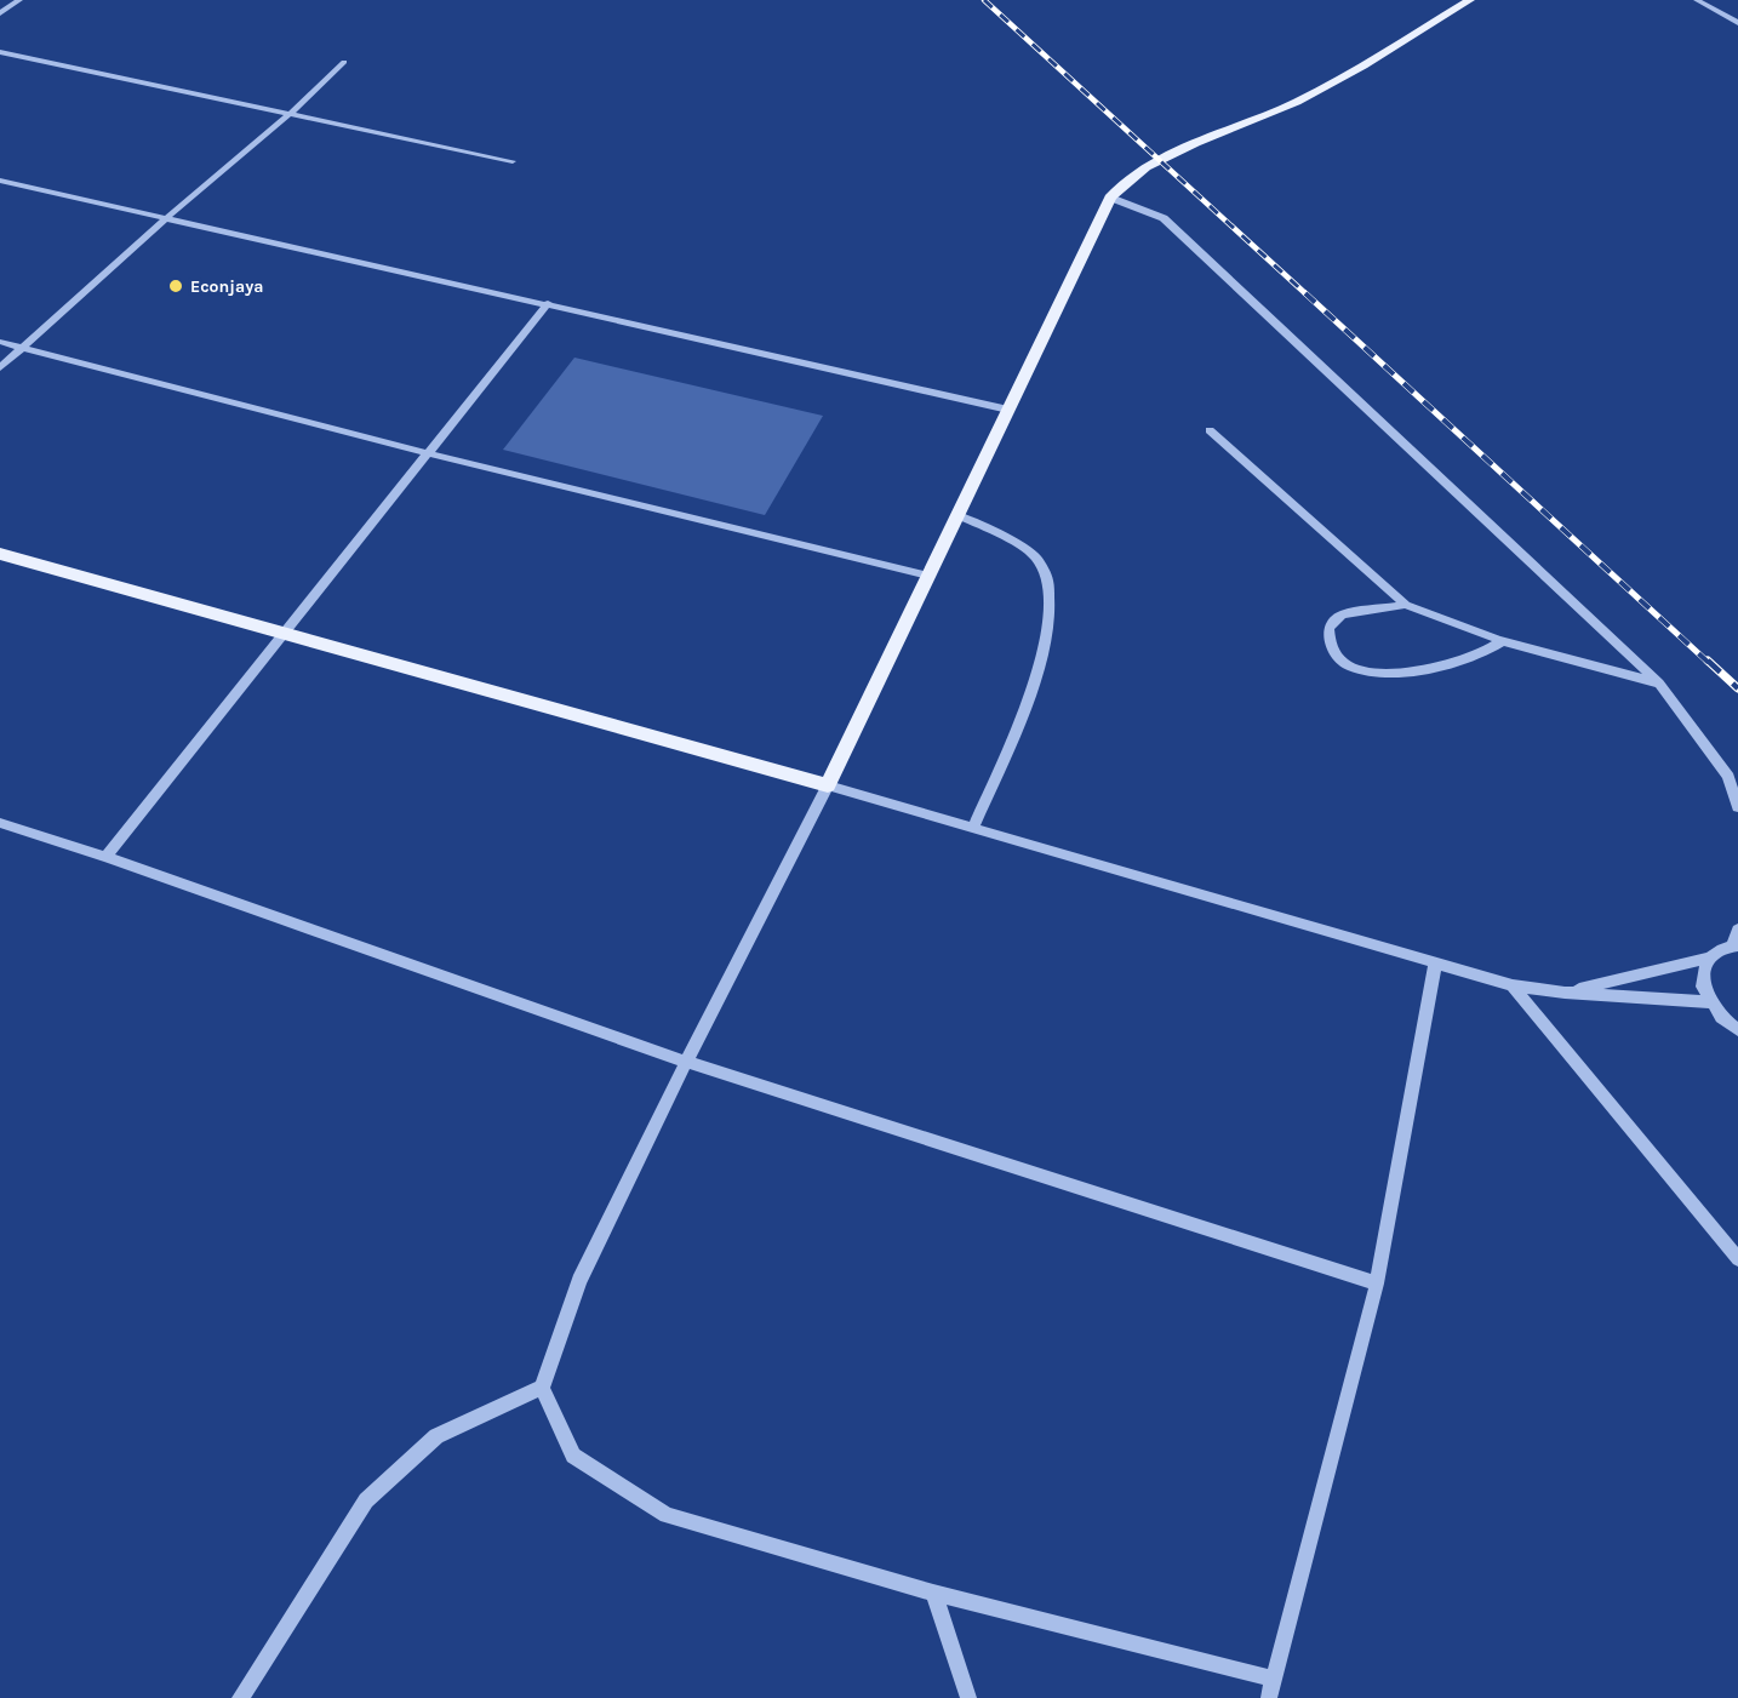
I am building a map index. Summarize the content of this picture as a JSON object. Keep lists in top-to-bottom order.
{
  "places": ["Econjaya"]
}
